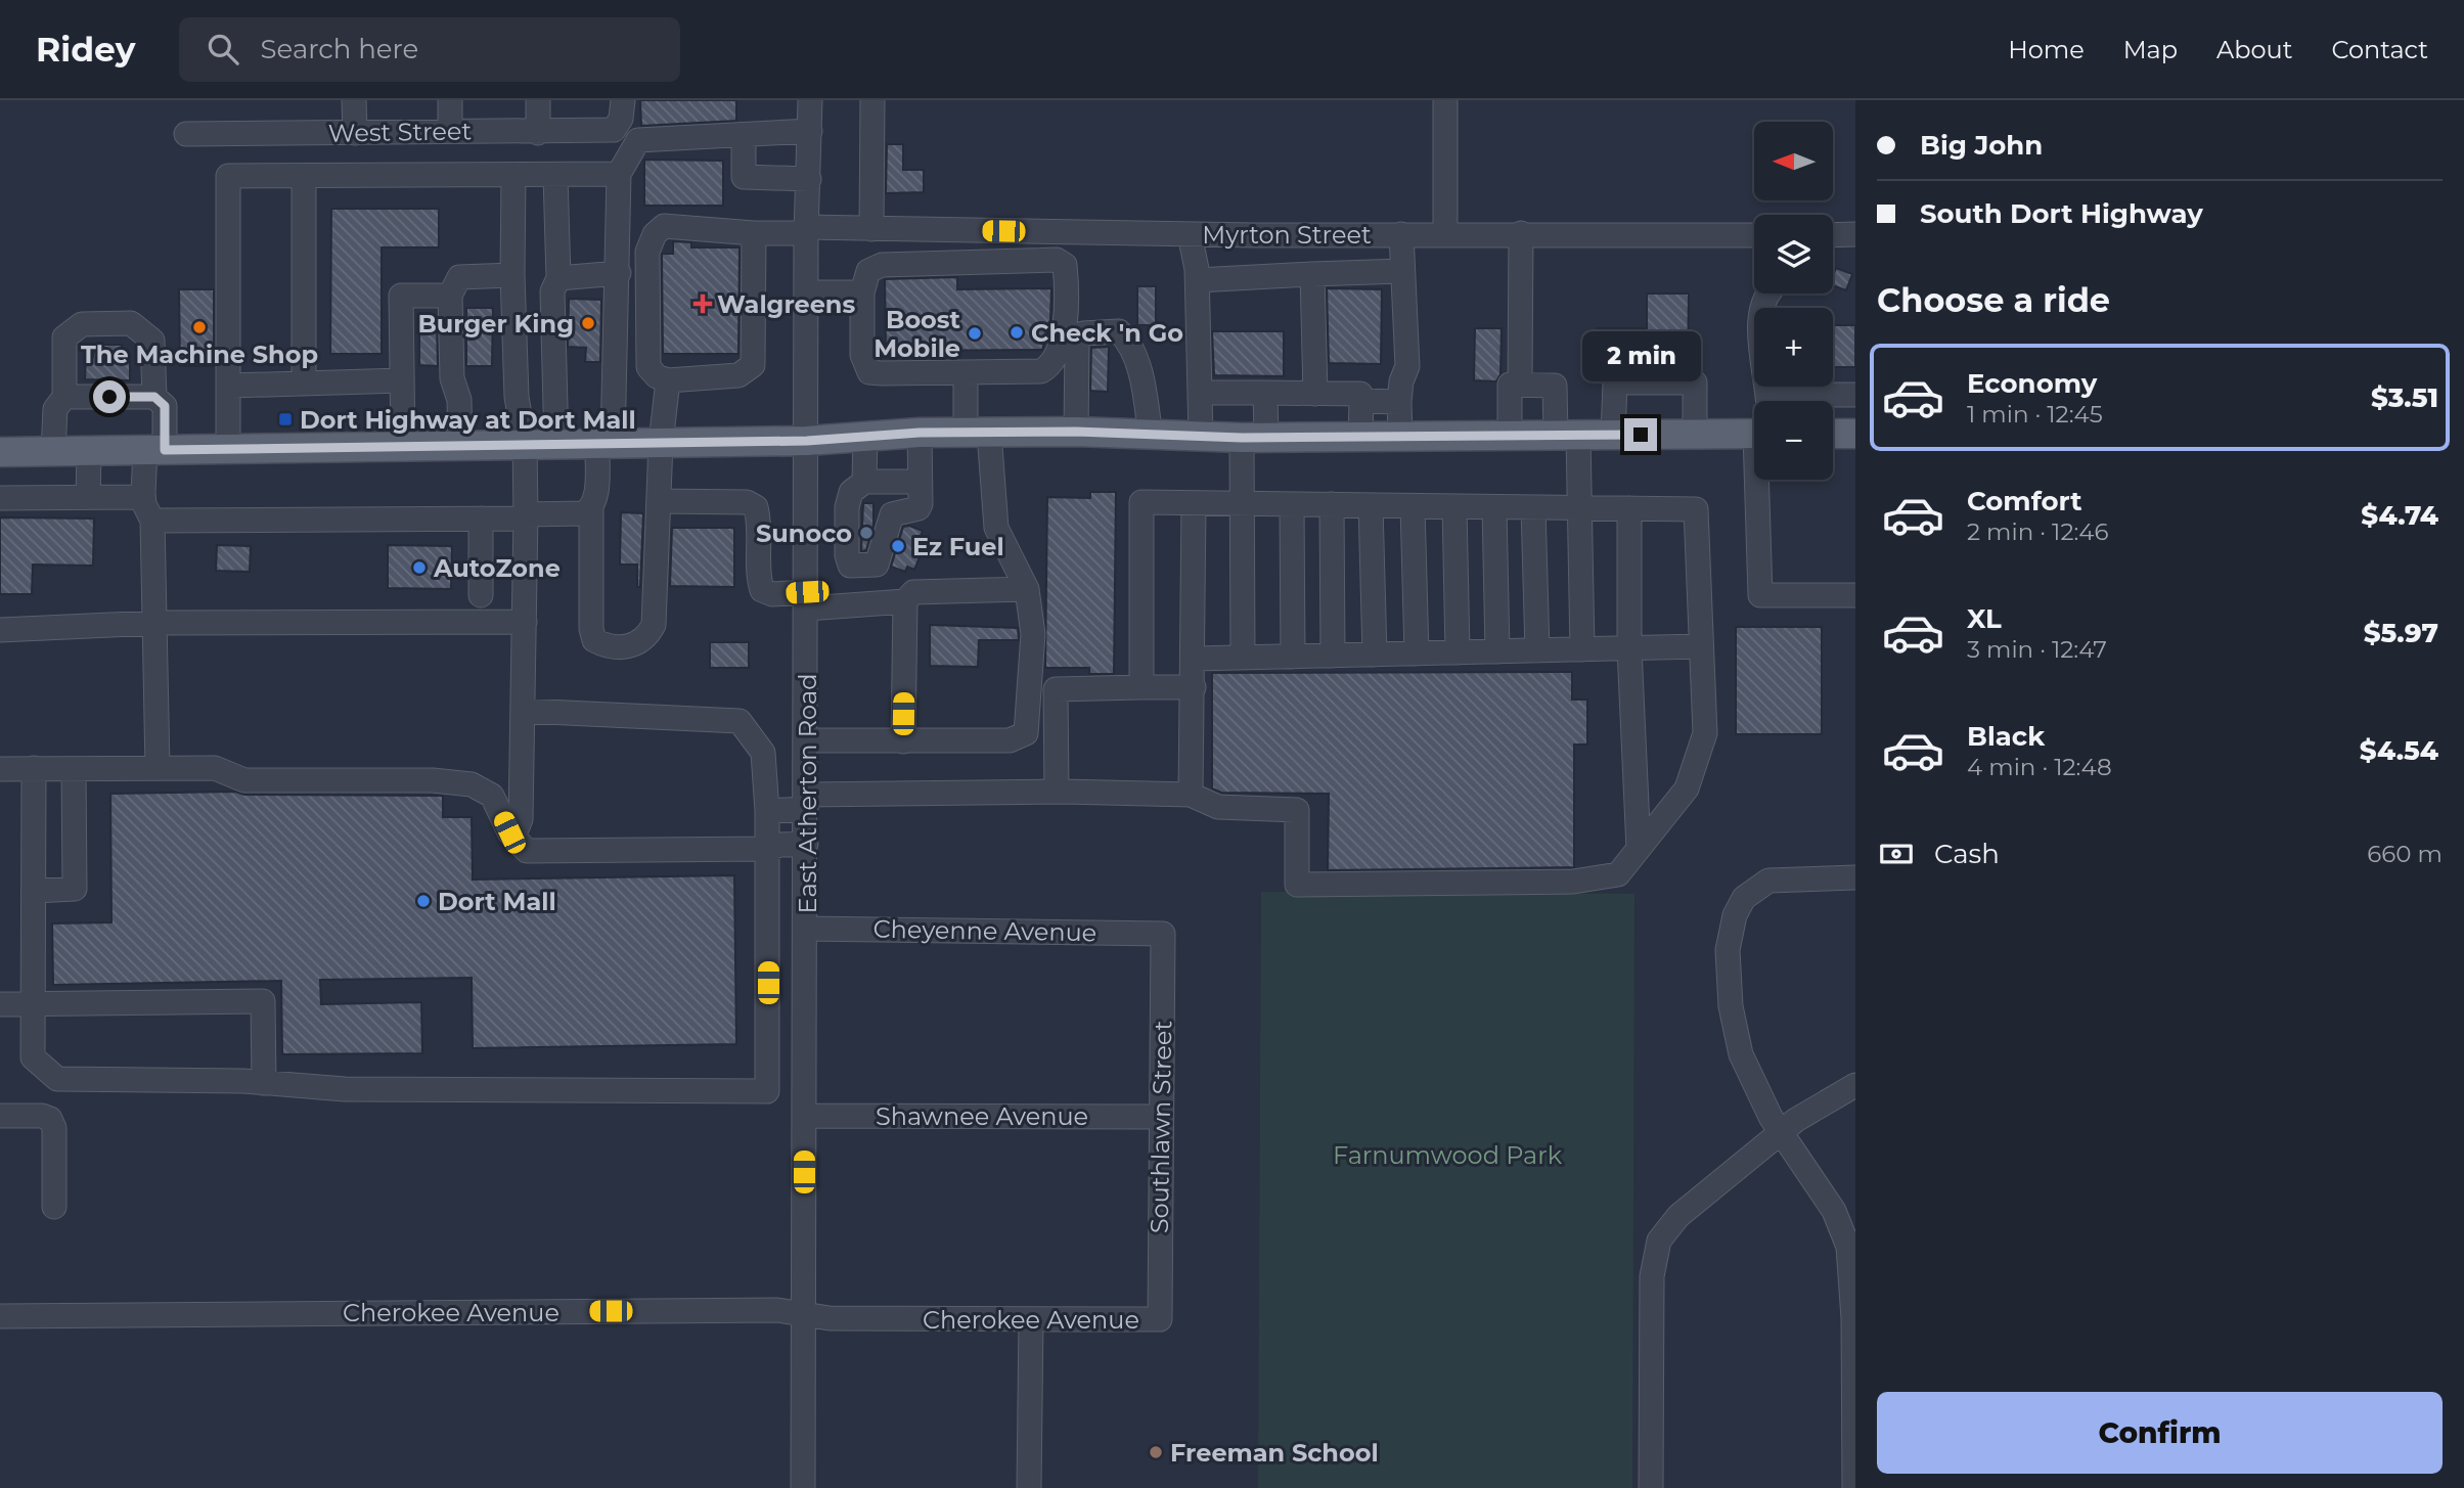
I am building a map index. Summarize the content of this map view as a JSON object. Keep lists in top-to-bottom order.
{
  "streets": {
    "street": [
      "West Street",
      "Myrton Street",
      "East Atherton Road",
      "Cheyenne Avenue",
      "Shawnee Avenue",
      "Southlawn Street",
      "Cherokee Avenue"
    ]
  },
  "crossings": [
    ["Myrton Street", "East Atherton Road"],
    ["East Atherton Road", "Cheyenne Avenue"],
    ["East Atherton Road", "Shawnee Avenue"],
    ["East Atherton Road", "Cherokee Avenue"],
    ["Cheyenne Avenue", "Southlawn Street"],
    ["Shawnee Avenue", "Southlawn Street"],
    ["Southlawn Street", "Cherokee Avenue"]
  ],
  "parks": ["Farnumwood Park"],
  "places": {
    "health": ["Walgreens"],
    "other": [
      "Burger King",
      "The Machine Shop",
      "Check 'n Go",
      "Boost Mobile",
      "Sunoco",
      "Ez Fuel",
      "AutoZone",
      "Dort Mall",
      "Freeman School"
    ],
    "transit": ["Dort Highway at Dort Mall"]
  },
  "north": "left",
  "page": {
    "header": "Ridey",
    "search": "Search here",
    "nav": [
      "Home",
      "Map",
      "About",
      "Contact"
    ],
    "banner": ["Big John", "South Dort Highway"],
    "map_buttons": ["+", "−"],
    "heading": "Choose a ride",
    "bubble": "2 min",
    "list": [
      {
        "name": "Economy",
        "note": "1 min · 12:45",
        "value": "$3.51"
      },
      {
        "name": "Comfort",
        "note": "2 min · 12:46",
        "value": "$4.74"
      },
      {
        "name": "XL",
        "note": "3 min · 12:47",
        "value": "$5.97"
      },
      {
        "name": "Black",
        "note": "4 min · 12:48",
        "value": "$4.54"
      }
    ],
    "pay": ["Cash", "660 m"],
    "buttons": "Confirm"
  }
}
